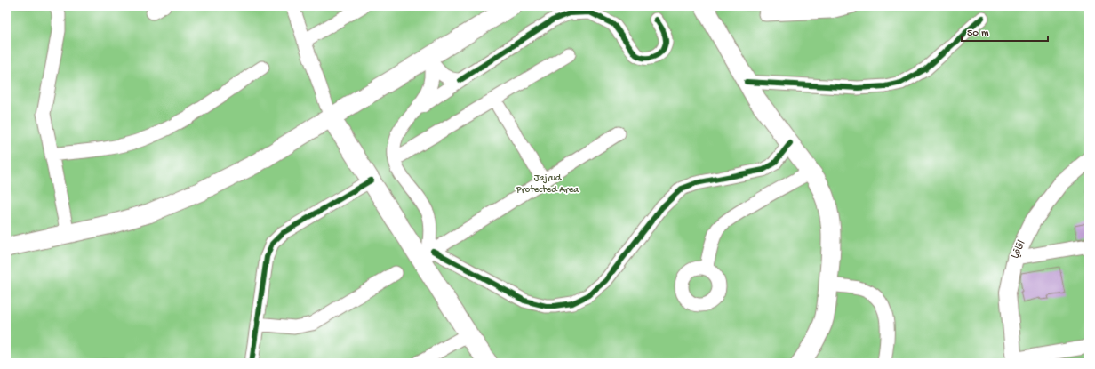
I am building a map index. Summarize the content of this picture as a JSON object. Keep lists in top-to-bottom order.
{
  "streets": {
    "street": ["اقاقیا"]
  },
  "parks": ["Jajrud Protected Area"],
  "scale_bar": "50 m"
}
